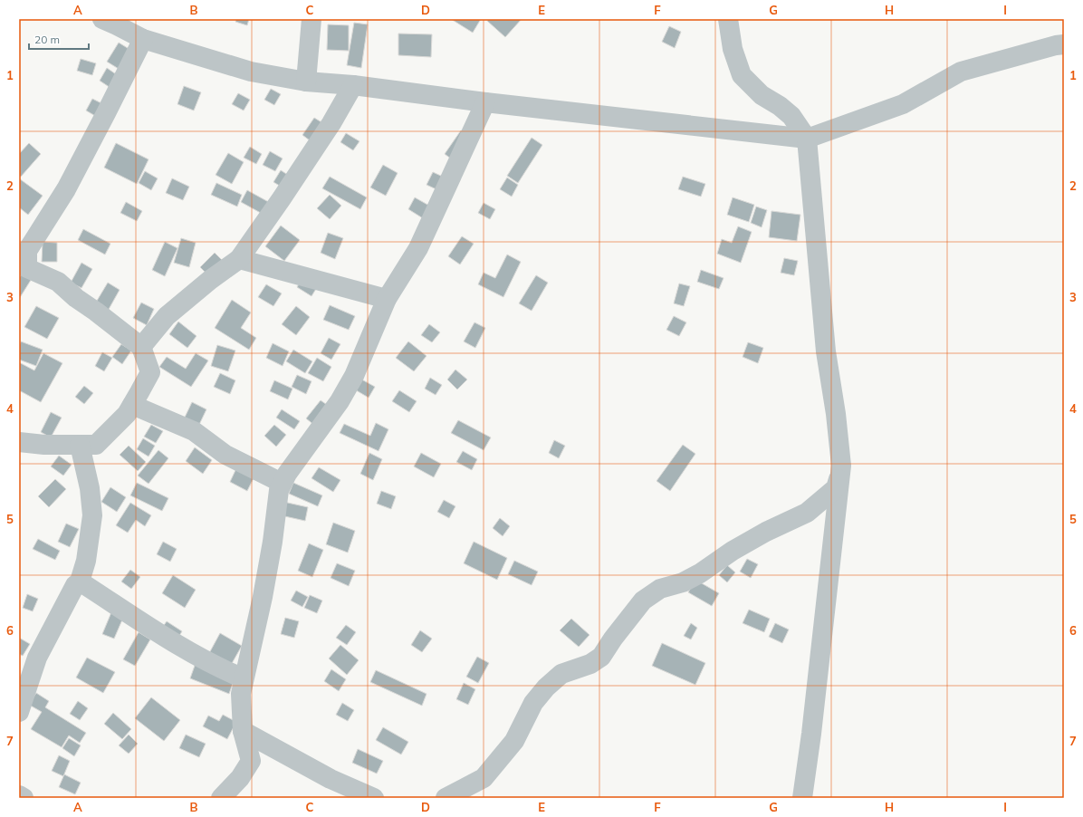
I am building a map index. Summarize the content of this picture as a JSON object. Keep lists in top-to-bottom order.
{
  "scale_bar": "20 m",
  "grid": {
    "columns": [
      "A",
      "B",
      "C",
      "D",
      "E",
      "F",
      "G",
      "H",
      "I"
    ],
    "rows": [
      "1",
      "2",
      "3",
      "4",
      "5",
      "6",
      "7"
    ]
  }
}
